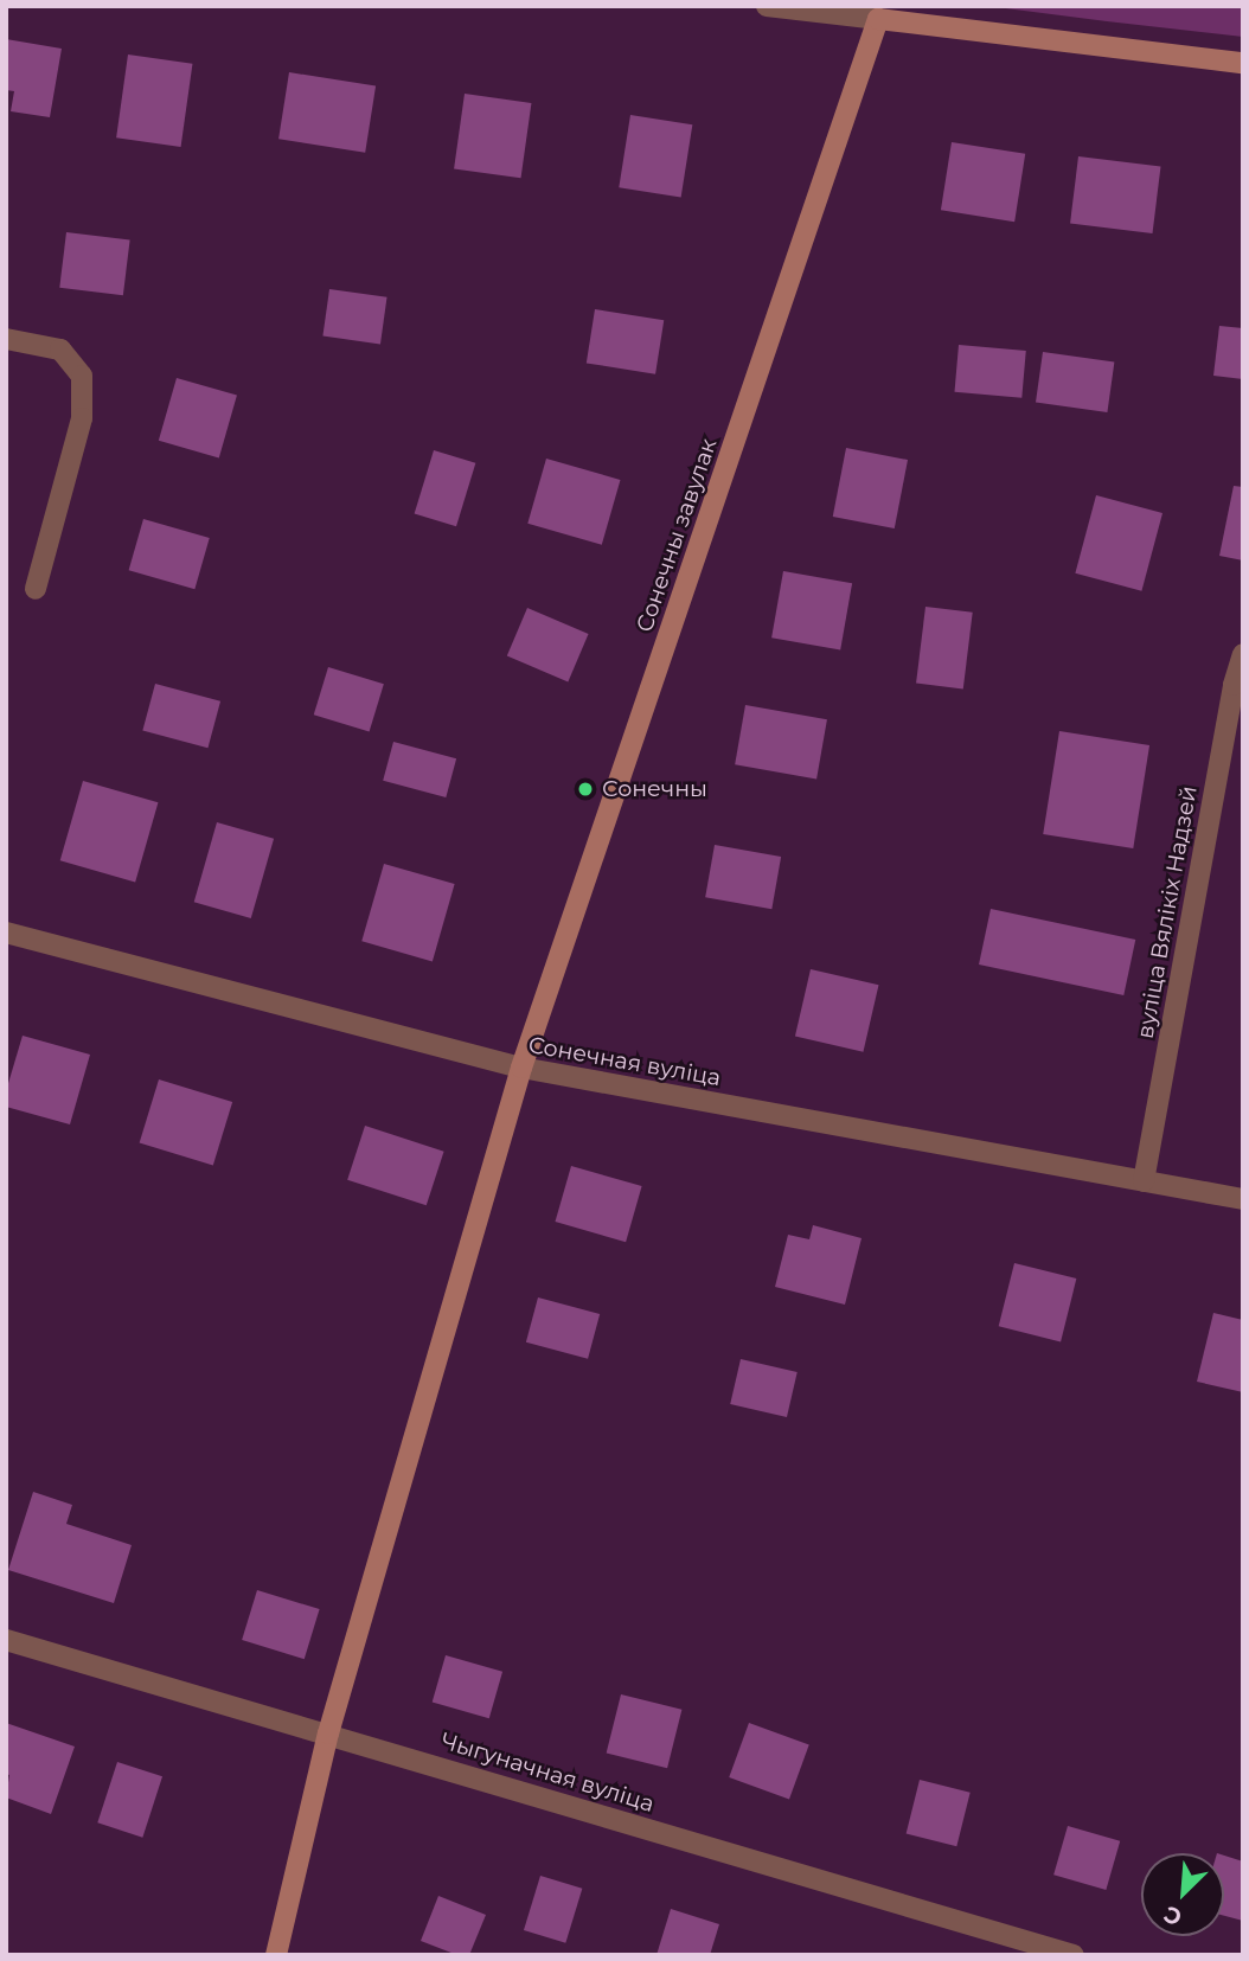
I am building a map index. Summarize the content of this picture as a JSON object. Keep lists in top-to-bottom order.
{
  "streets": {
    "street": [
      "Сонечны завулак",
      "вуліца Вялікіх Надзей",
      "Сонечная вуліца",
      "Чыгуначная вуліца"
    ]
  },
  "crossings": [
    ["Сонечны завулак", "Сонечная вуліца"],
    ["Сонечны завулак", "Чыгуначная вуліца"],
    ["вуліца Вялікіх Надзей", "Сонечная вуліца"]
  ],
  "places": ["Сонечны"],
  "north": "bottom left"
}
